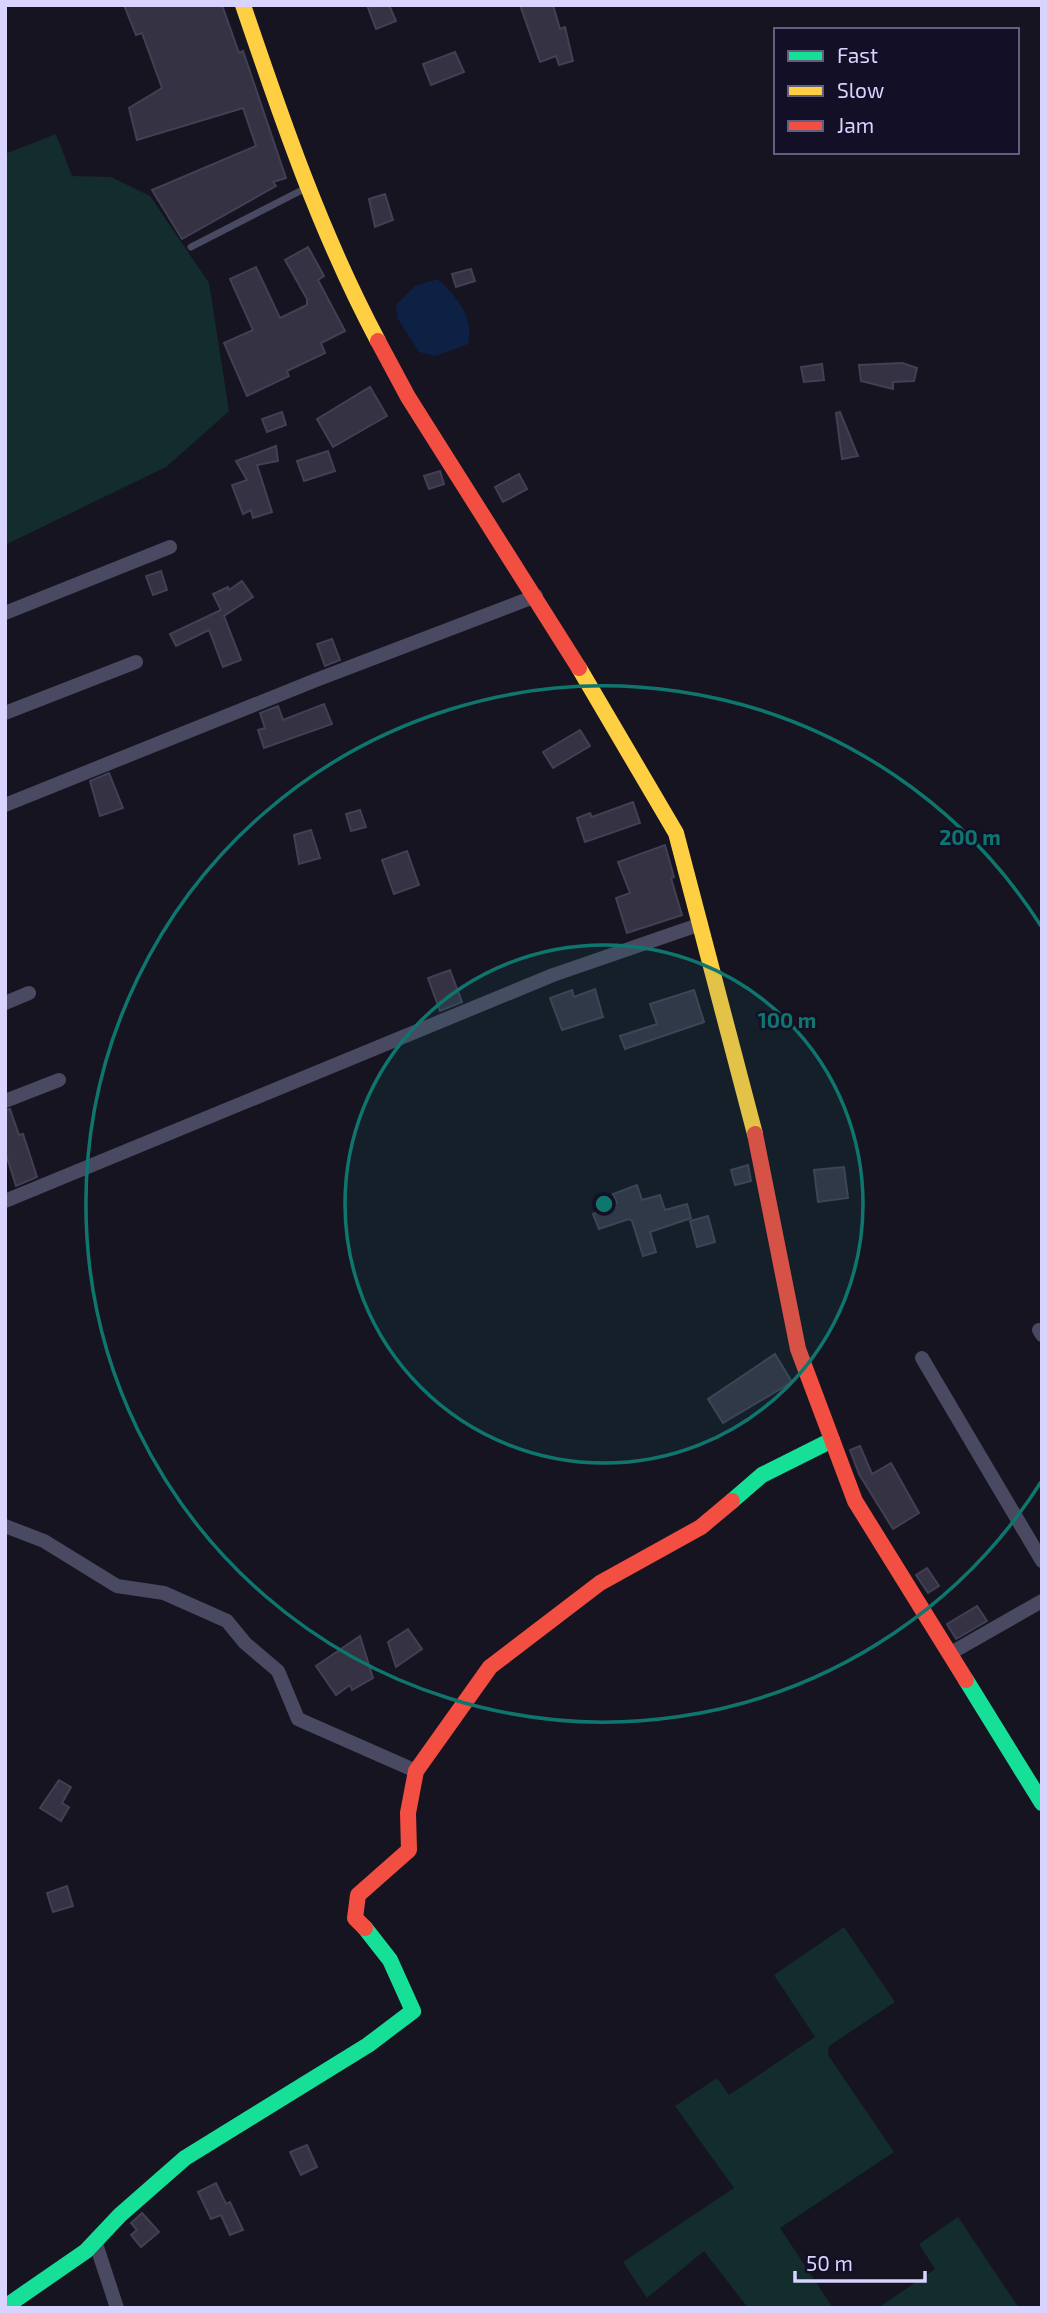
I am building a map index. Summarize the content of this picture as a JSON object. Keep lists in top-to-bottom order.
{
  "legend": ["Fast", "Slow", "Jam"],
  "scale_bar": "50 m",
  "rings": ["200 m", "100 m"]
}
